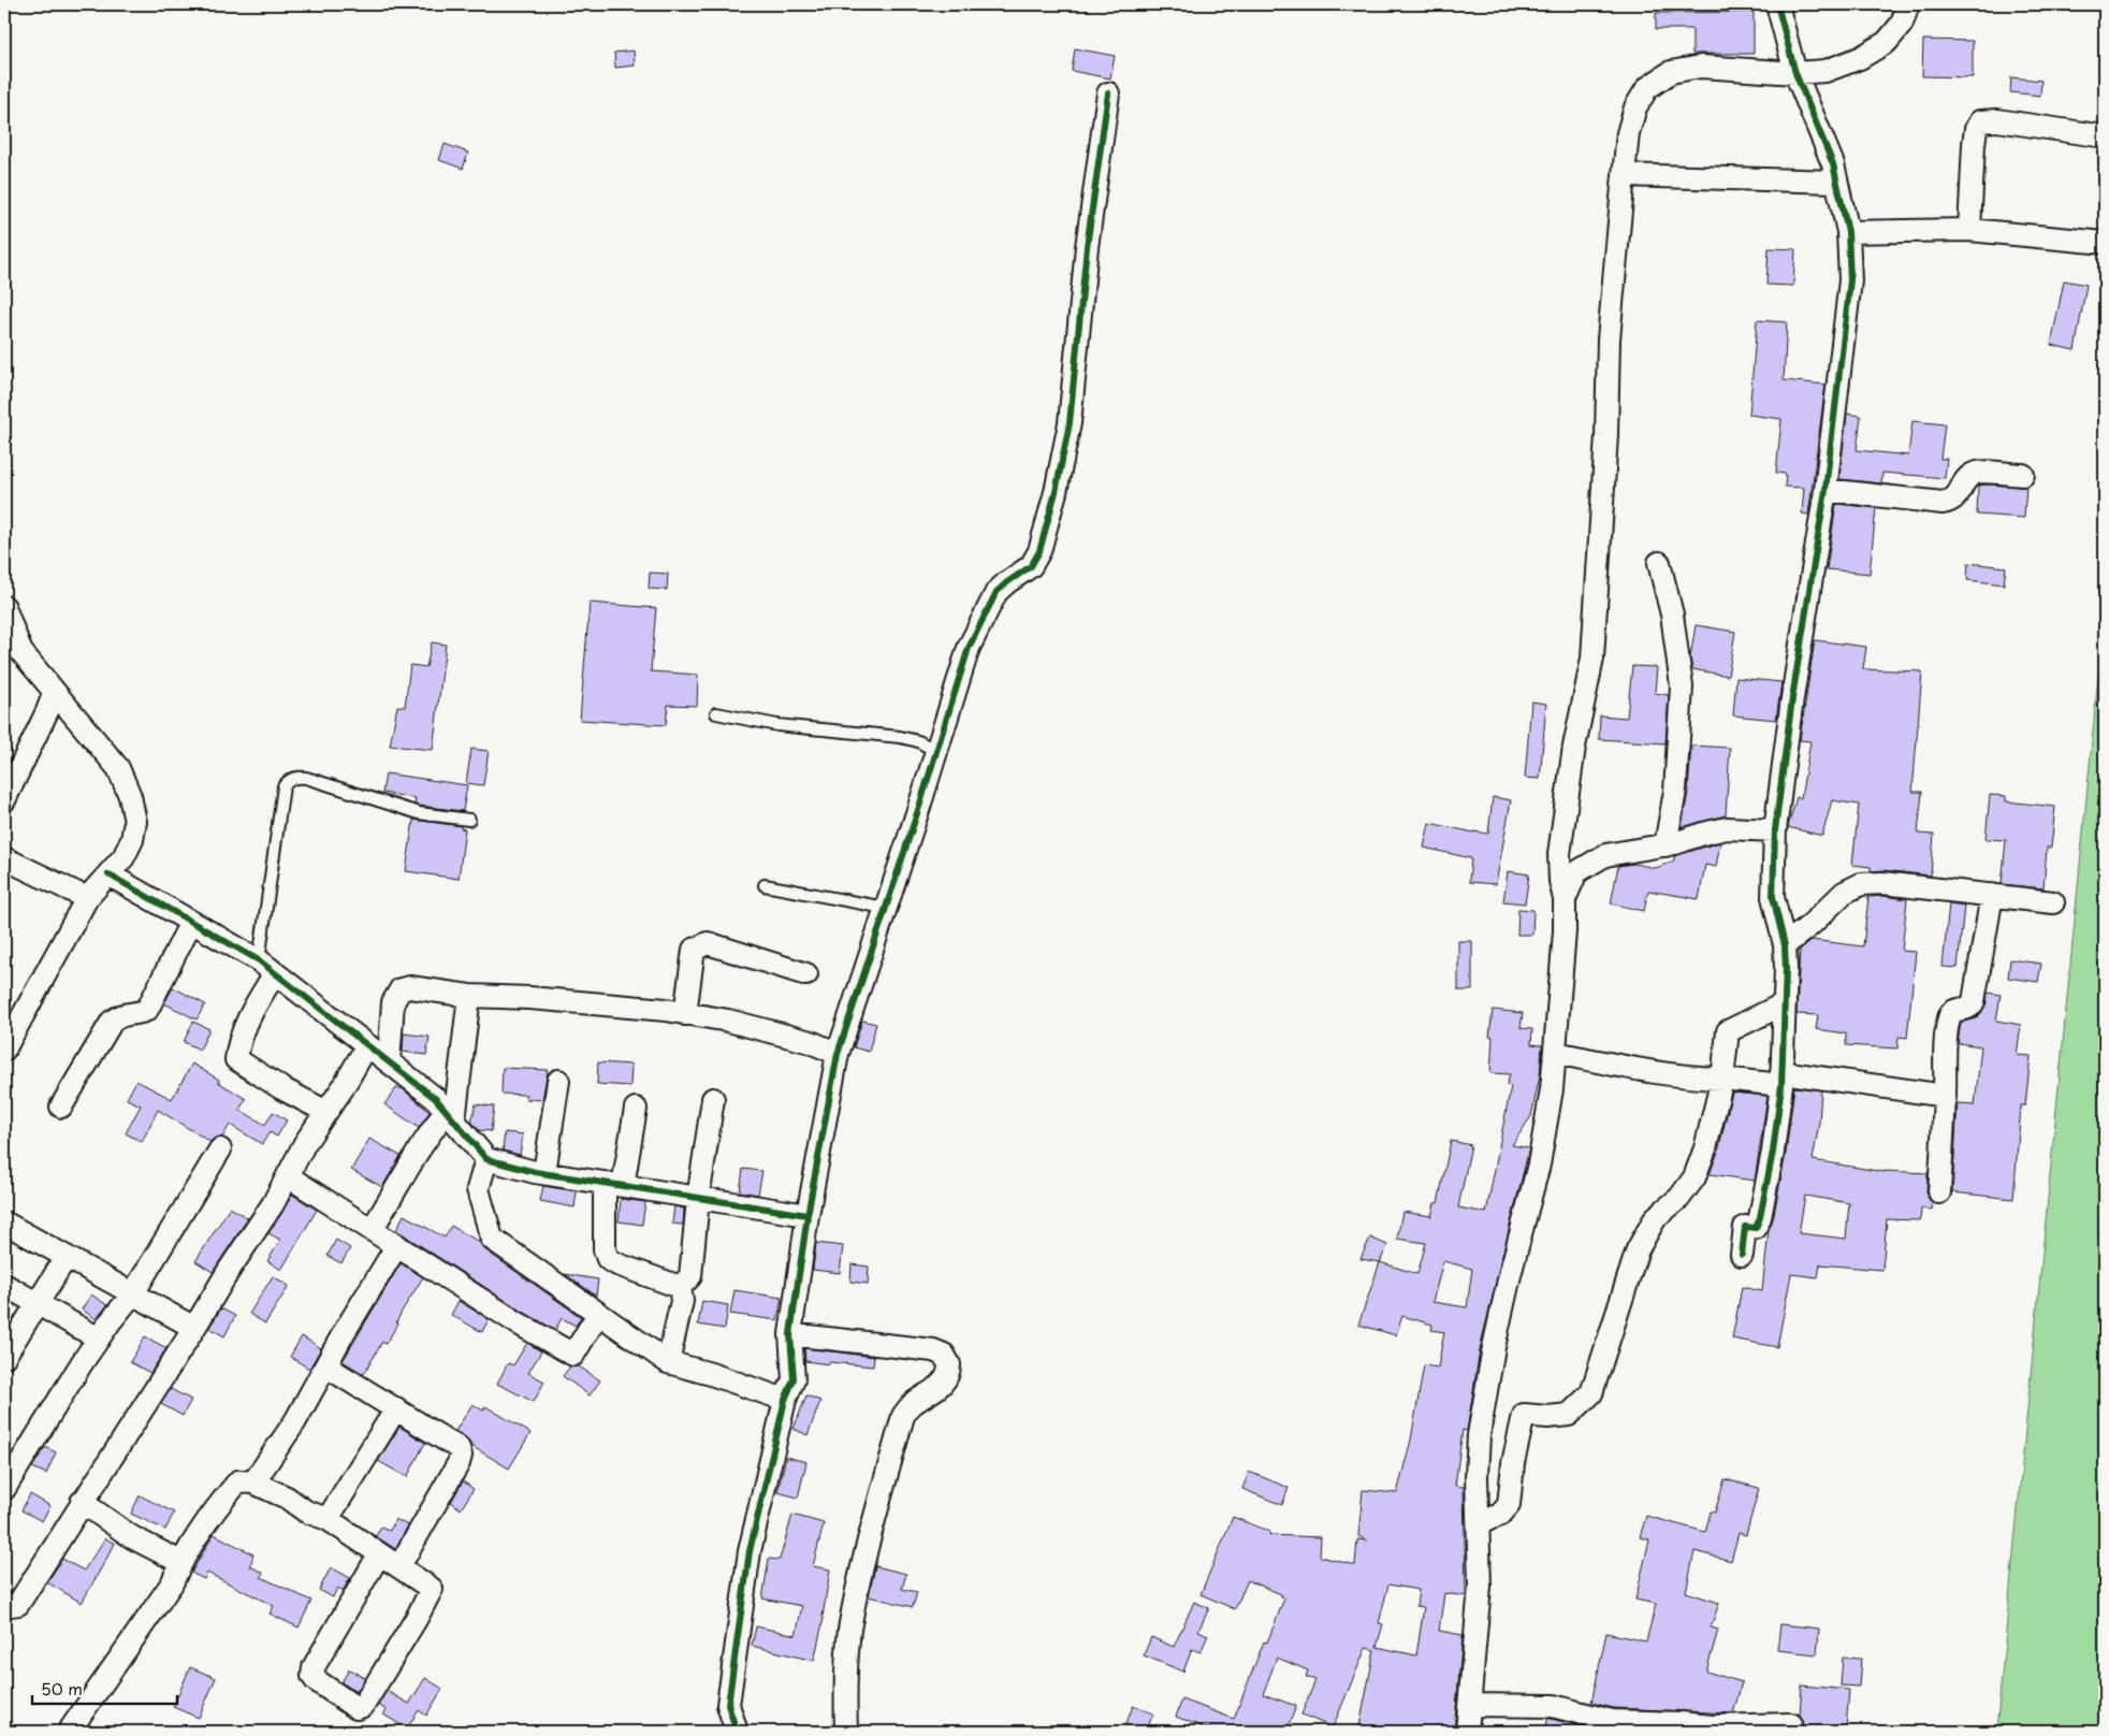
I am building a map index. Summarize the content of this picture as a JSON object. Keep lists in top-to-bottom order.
{
  "scale_bar": "50 m"
}
